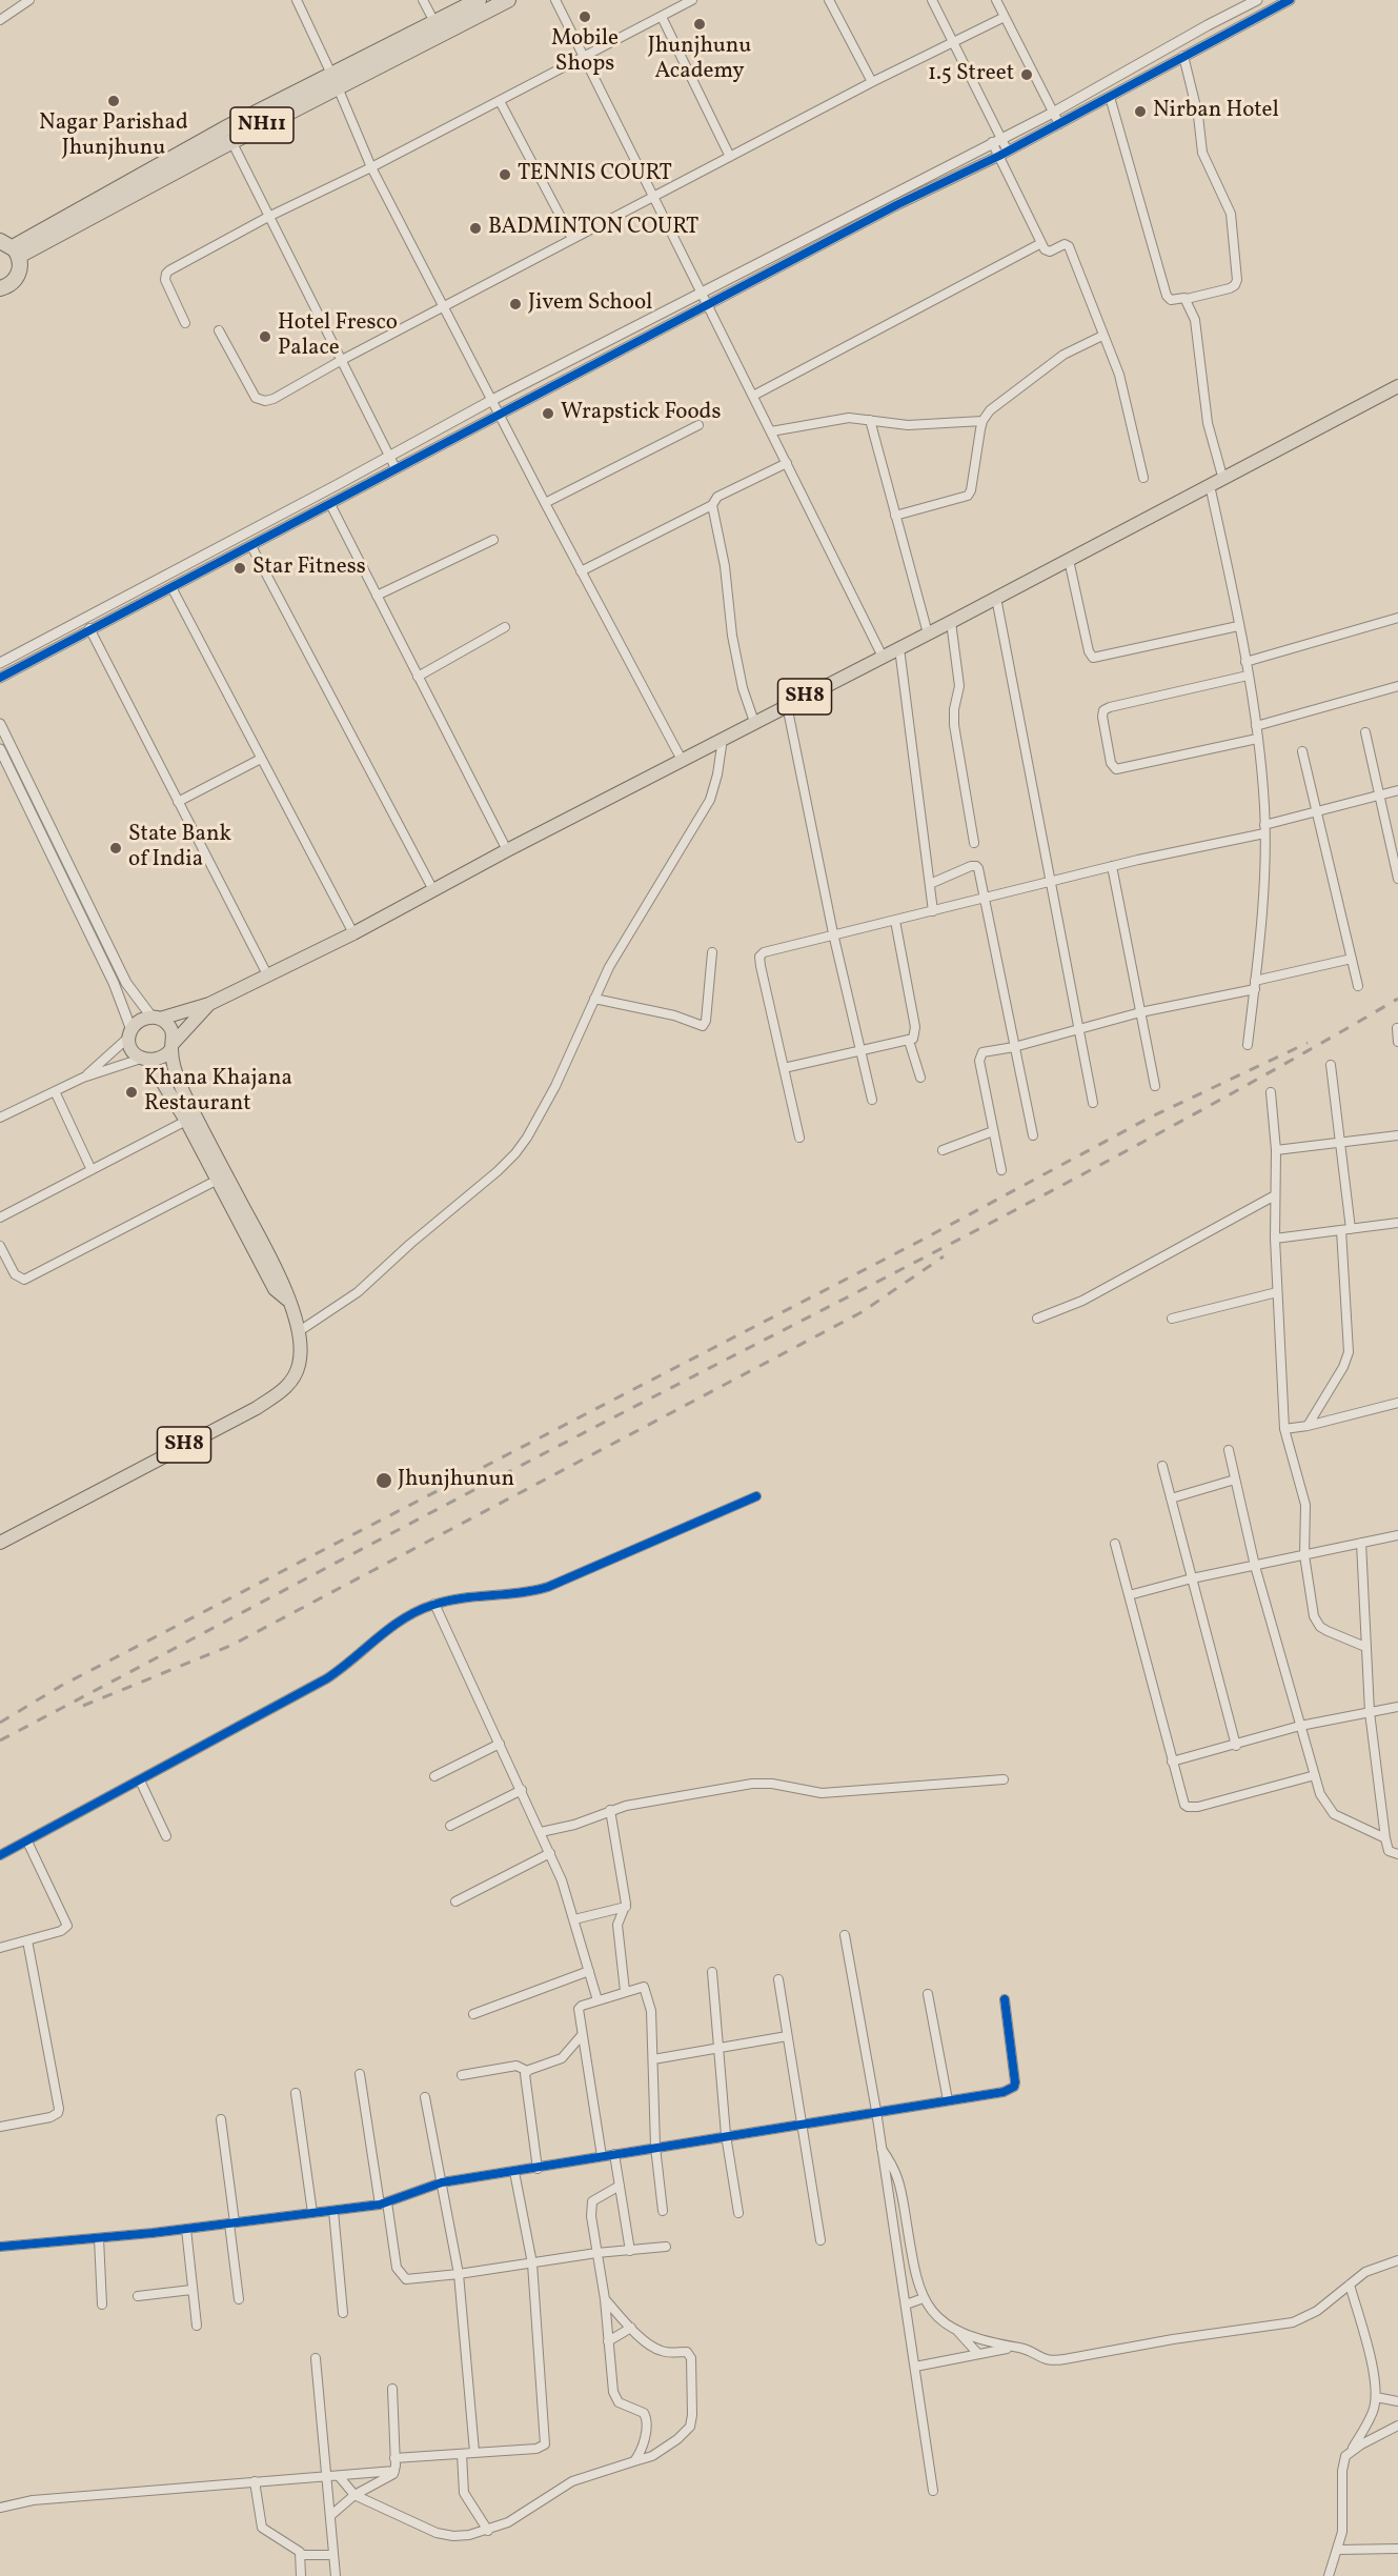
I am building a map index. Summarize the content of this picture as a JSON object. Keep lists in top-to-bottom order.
{
  "streets": {
    "highway": ["NH11"],
    "main road": ["SH8"]
  },
  "places": [
    "Mobile Shops",
    "Jhunjhunu Academy",
    "1.5 Street",
    "Nagar Parishad Jhunjhunu",
    "Nirban Hotel",
    "TENNIS COURT",
    "BADMINTON COURT",
    "Jivem School",
    "Hotel Fresco Palace",
    "Wrapstick Foods",
    "Star Fitness",
    "State Bank of India",
    "Khana Khajana Restaurant",
    "Jhunjhunun"
  ]
}
